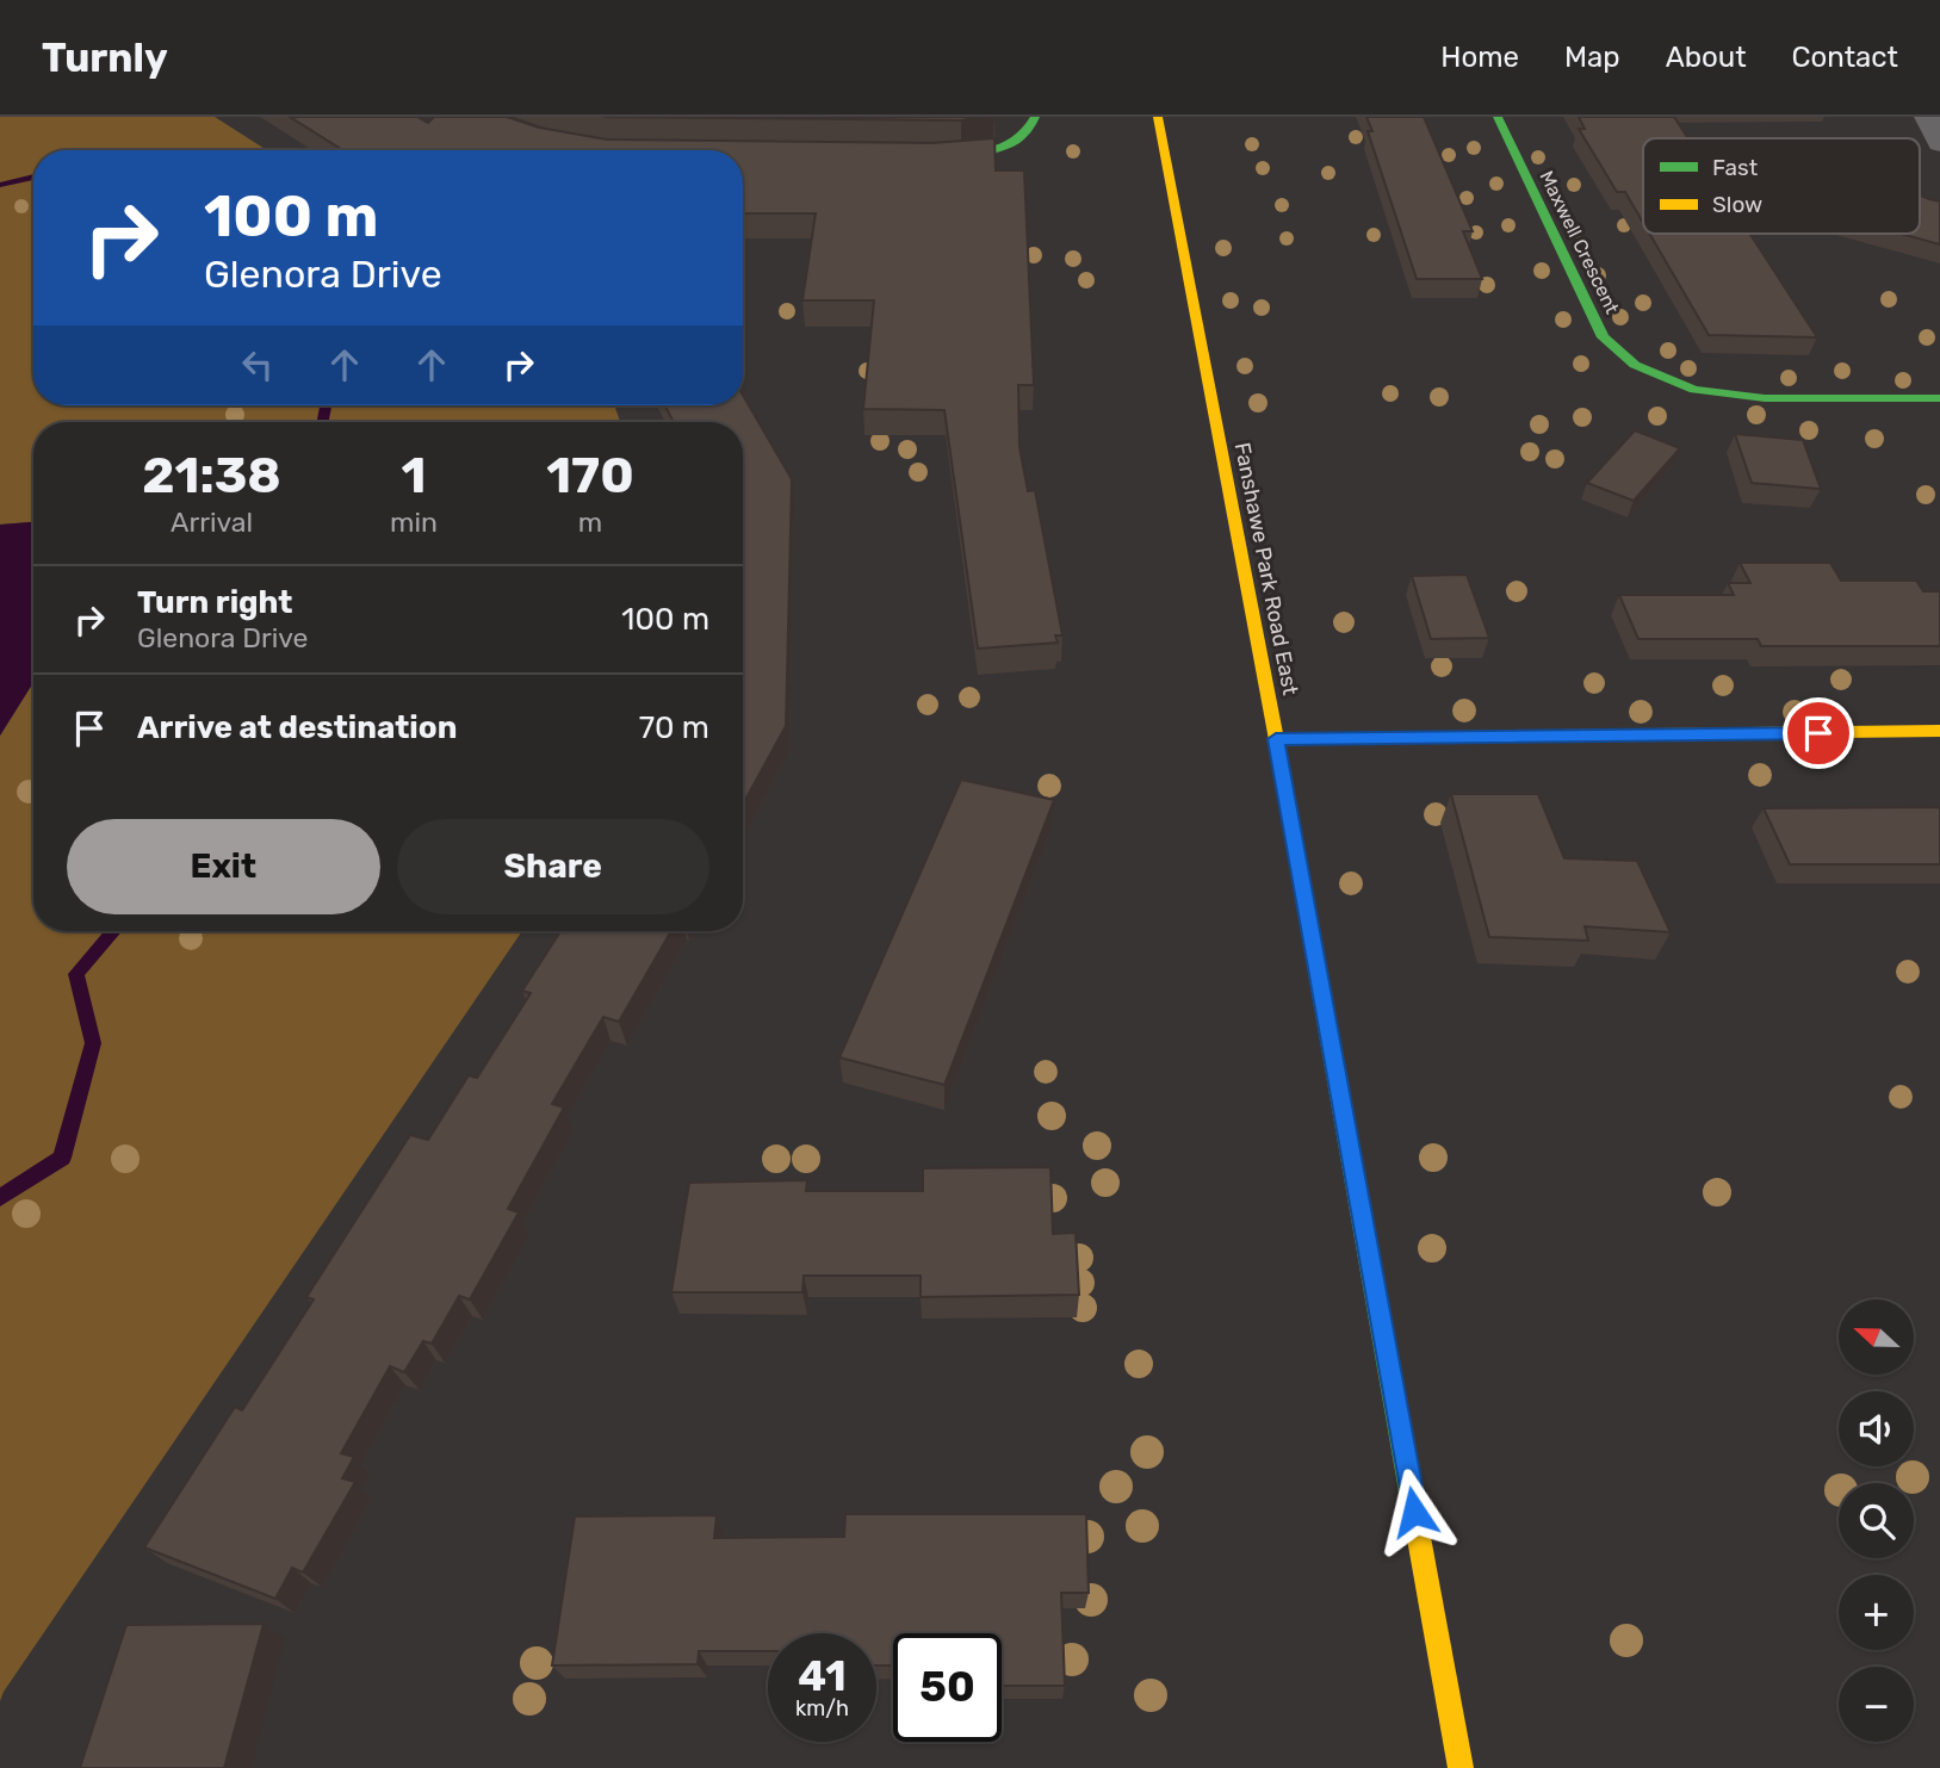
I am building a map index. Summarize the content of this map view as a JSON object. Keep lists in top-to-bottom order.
{
  "streets": {
    "main road": ["Maxwell Crescent", "Fanshawe Park Road East"]
  },
  "legend": ["Fast", "Slow"],
  "north": "left",
  "page": {
    "header": "Turnly",
    "nav": [
      "Home",
      "Map",
      "About",
      "Contact"
    ],
    "turn": ["100 m", "Glenora Drive"],
    "eta": [
      "21:38",
      "Arrival",
      "1",
      "min",
      "170",
      "m"
    ],
    "list": [
      {
        "name": "Turn right",
        "note": "Glenora Drive",
        "value": "100 m"
      },
      {
        "name": "Arrive at destination",
        "value": "70 m"
      }
    ],
    "buttons": ["Exit", "Share"],
    "map_buttons": ["+", "−"],
    "speed": "41 km/h",
    "limit": "50"
  }
}
